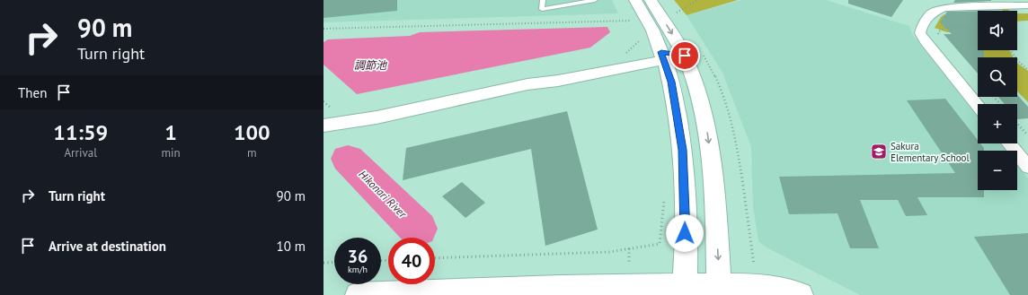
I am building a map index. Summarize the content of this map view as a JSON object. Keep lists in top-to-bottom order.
{
  "water": ["調節池", "Hikonari River"],
  "places": {
    "school or university": ["Sakura Elementary School"]
  },
  "page": {
    "turn": ["90 m", "Turn right"],
    "map_buttons": ["+", "−"],
    "then": "Then",
    "eta": [
      "11:59",
      "Arrival",
      "1",
      "min",
      "100",
      "m"
    ],
    "list": [
      {
        "name": "Turn right",
        "value": "90 m"
      },
      {
        "name": "Arrive at destination",
        "value": "10 m"
      }
    ],
    "speed": "36 km/h",
    "limit": "40"
  }
}
